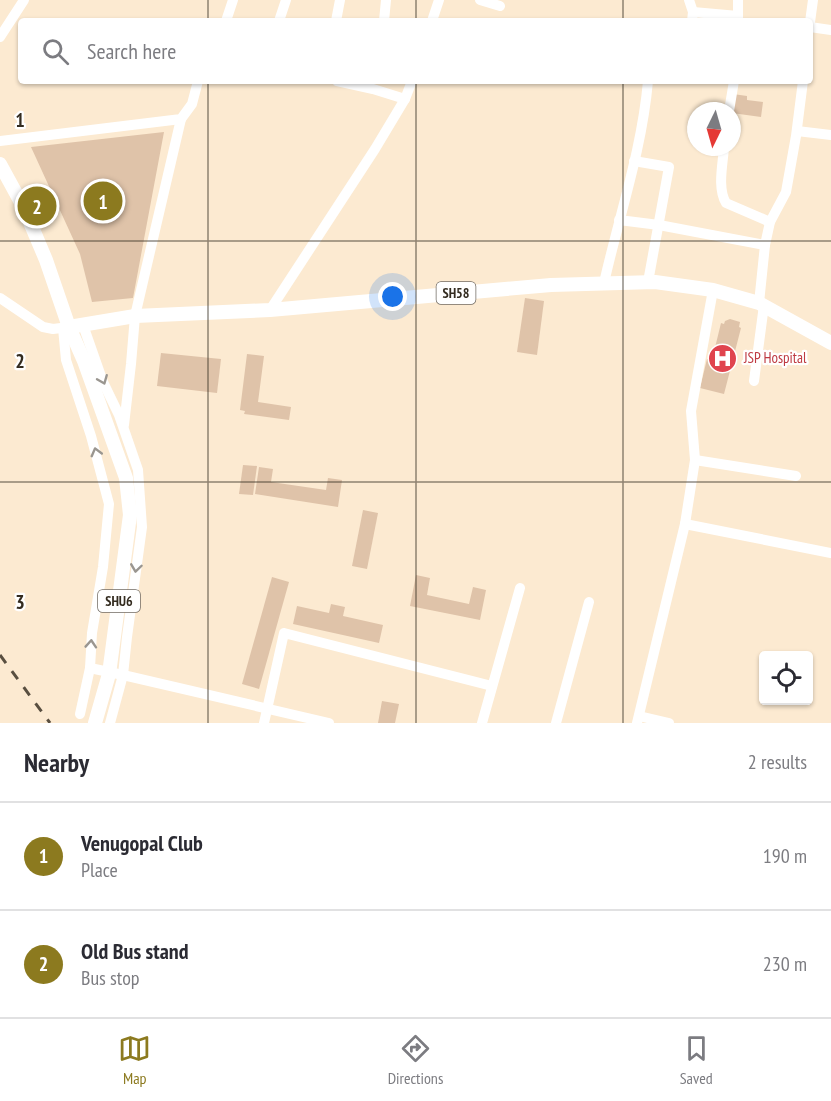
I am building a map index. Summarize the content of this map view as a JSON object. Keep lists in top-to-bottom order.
{
  "streets": {
    "main road": ["SH58", "SHU6"]
  },
  "crossings": [
    ["SH58", "SHU6"]
  ],
  "places": {
    "hospital": ["JSP Hospital"]
  },
  "north": "bottom",
  "page": {
    "search": "Search here",
    "pins": ["1", "2"],
    "heading": ["Nearby", "2 results"],
    "list": [
      {
        "mark": "1",
        "name": "Venugopal Club",
        "note": "Place",
        "value": "190 m"
      },
      {
        "mark": "2",
        "name": "Old Bus stand",
        "note": "Bus stop",
        "value": "230 m"
      }
    ],
    "nav": ["Map", "Directions", "Saved"]
  },
  "grid": {
    "rows": ["1", "2", "3"]
  }
}
